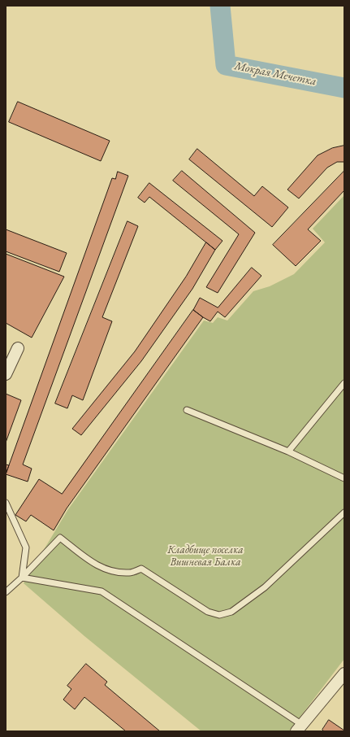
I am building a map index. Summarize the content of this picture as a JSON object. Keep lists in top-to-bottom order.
{
  "water": ["Мокрая Мечетка"],
  "parks": ["Кладбище поселка Вишневая Балка"]
}
